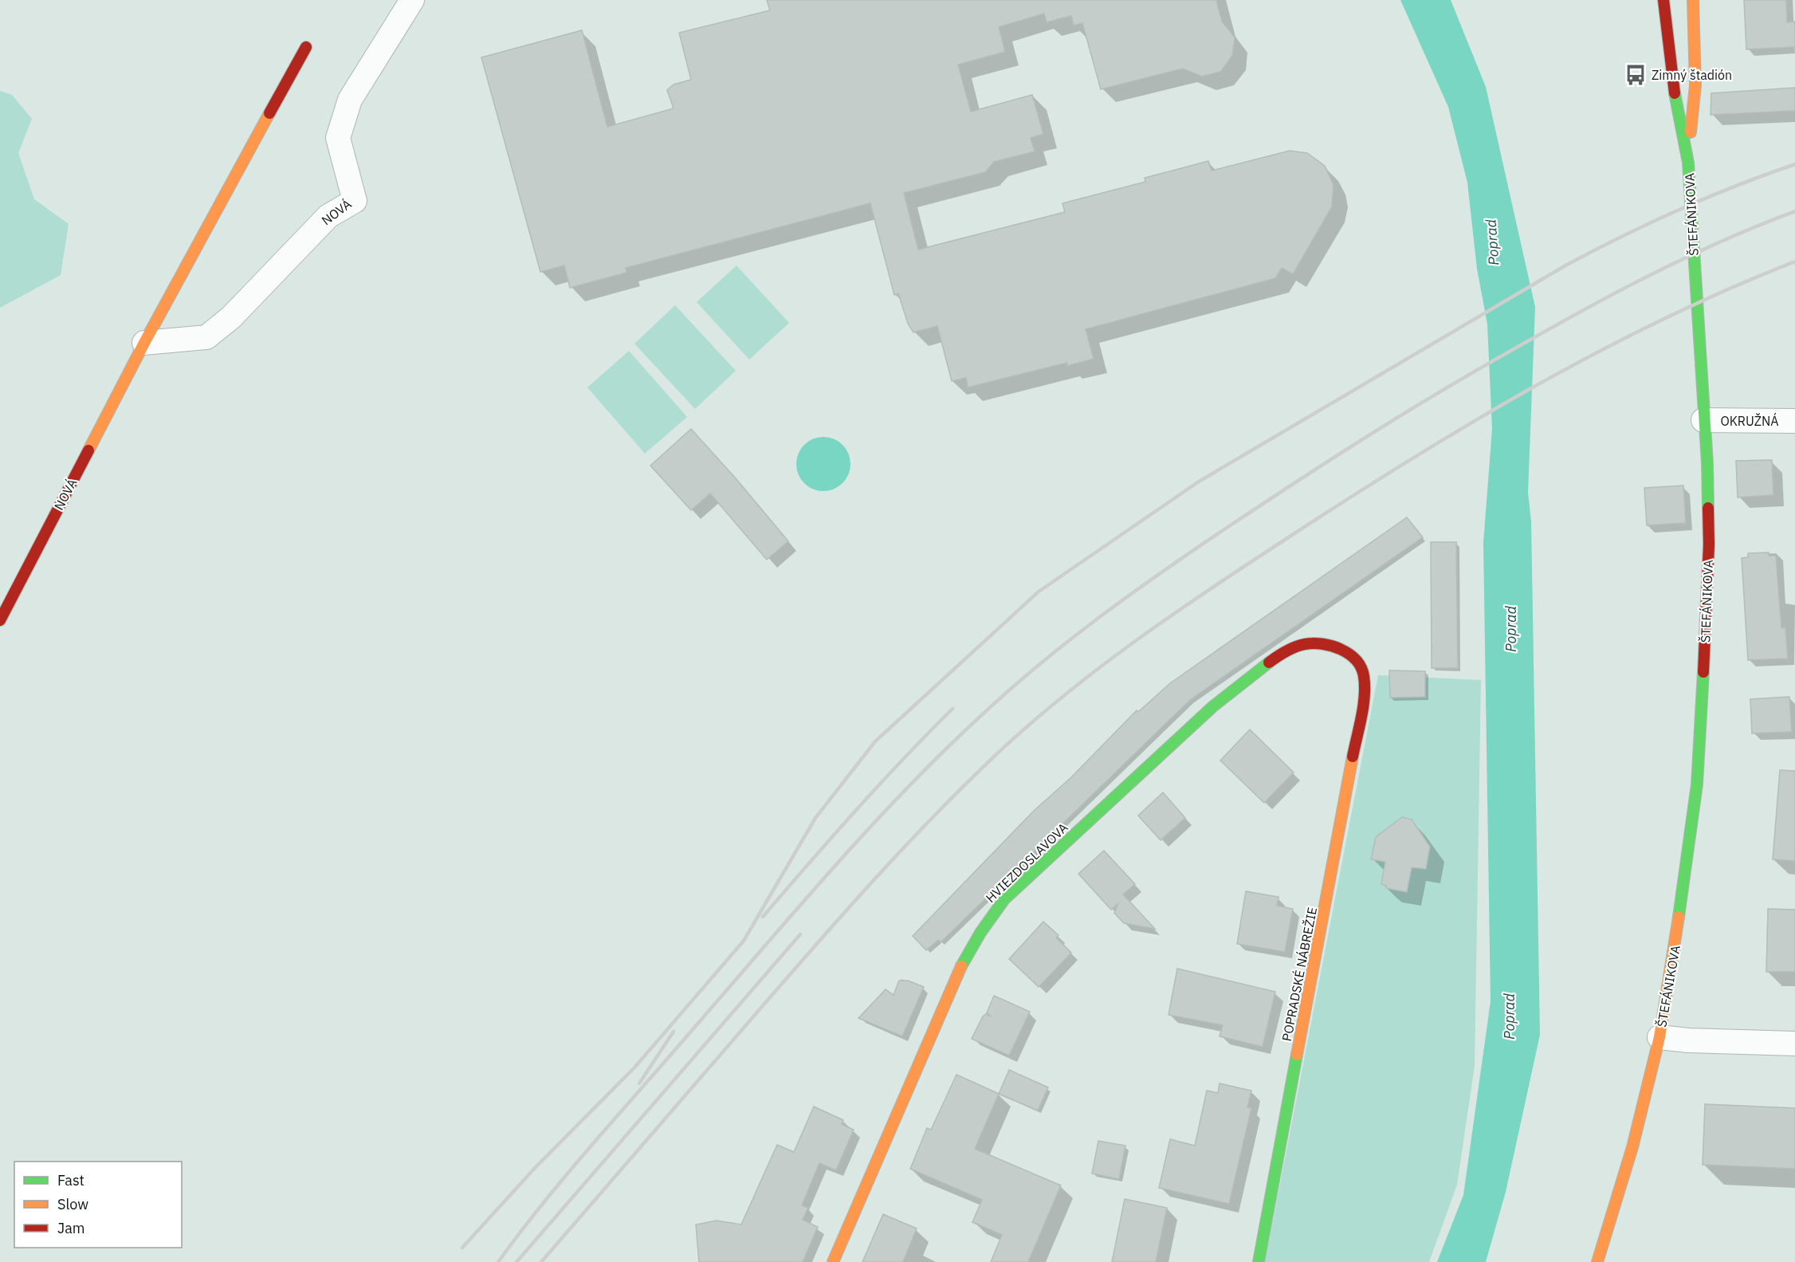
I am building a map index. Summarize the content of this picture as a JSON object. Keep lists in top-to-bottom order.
{
  "streets": {
    "street": [
      "NOVÁ",
      "ŠTEFÁNIKOVA",
      "OKRUŽNÁ",
      "HVIEZDOSLAVOVA",
      "POPRADSKÉ NÁBREŽIE"
    ]
  },
  "crossings": [
    ["ŠTEFÁNIKOVA", "OKRUŽNÁ"],
    ["HVIEZDOSLAVOVA", "POPRADSKÉ NÁBREŽIE"]
  ],
  "water": ["Poprad"],
  "places": {
    "bus stop": ["Zimný štadión"]
  },
  "legend": ["Fast", "Slow", "Jam"]
}
